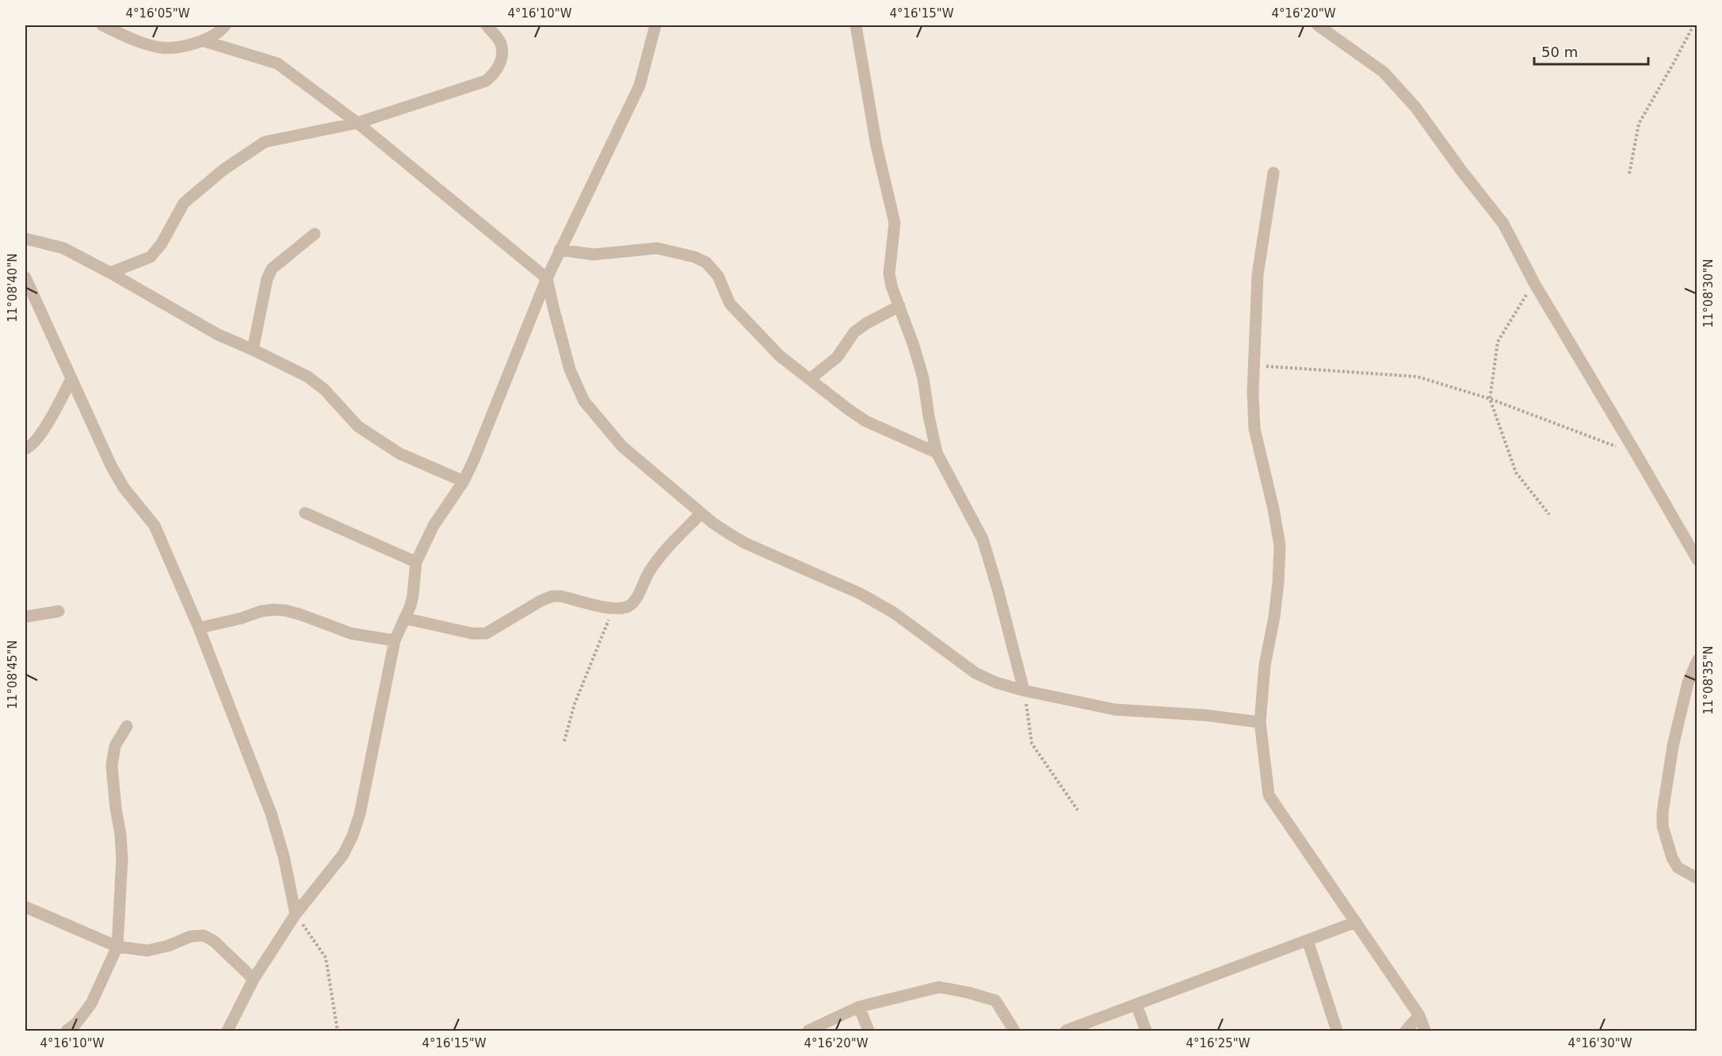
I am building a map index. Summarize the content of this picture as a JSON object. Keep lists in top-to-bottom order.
{
  "scale_bar": "50 m",
  "coordinates": [
    "4°16'05\"W",
    "4°16'10\"W",
    "4°16'15\"W",
    "4°16'20\"W",
    "11°08'40\"N",
    "11°08'30\"N",
    "11°08'45\"N",
    "11°08'35\"N",
    "4°16'25\"W",
    "4°16'30\"W"
  ]
}
